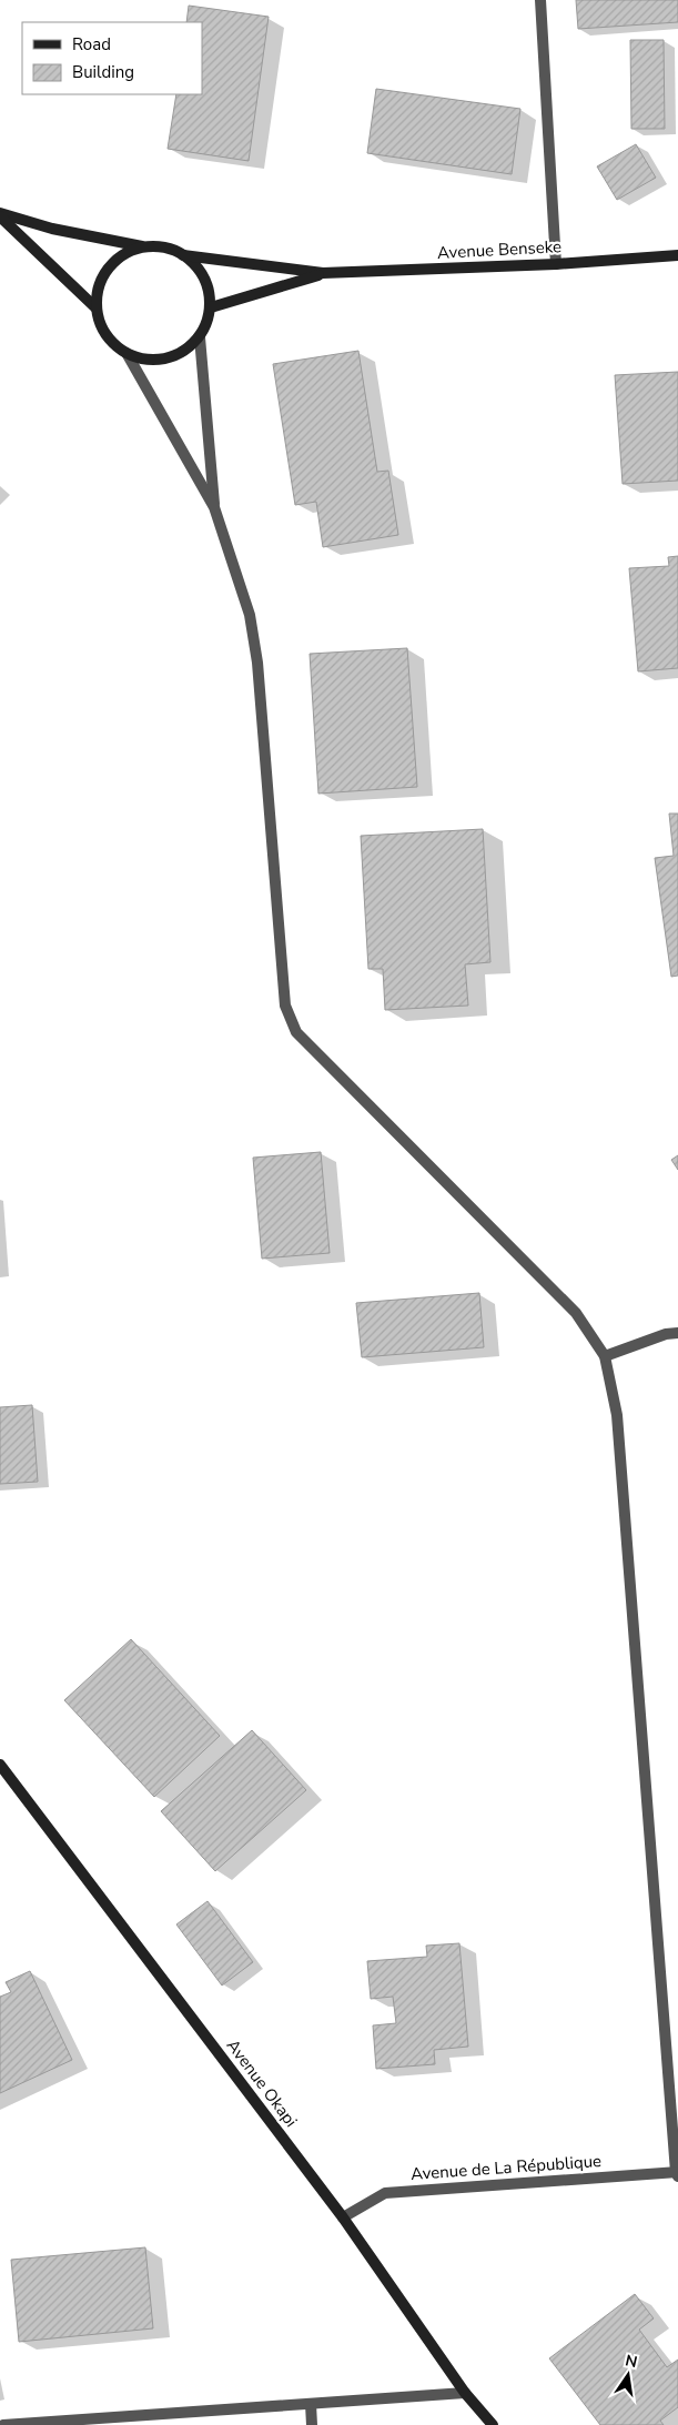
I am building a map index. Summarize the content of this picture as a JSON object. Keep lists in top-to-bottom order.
{
  "streets": {
    "street": ["Avenue Benseke", "Avenue Okapi", "Avenue de La République"]
  },
  "crossings": [
    ["Avenue Okapi", "Avenue de La République"]
  ],
  "legend": ["Road", "Building"],
  "north": "top"
}
